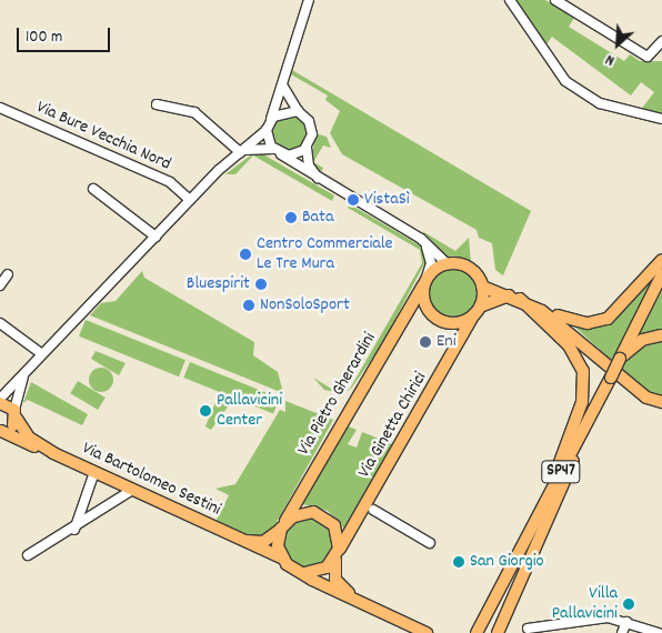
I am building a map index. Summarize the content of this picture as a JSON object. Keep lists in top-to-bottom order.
{
  "streets": {
    "main road": [
      "Via Pietro Gherardini",
      "Via Ginetta Chirici",
      "SP47",
      "Via Bartolomeo Sestini"
    ],
    "street": ["Via Bure Vecchia Nord"]
  },
  "crossings": [
    ["Via Pietro Gherardini", "Via Ginetta Chirici"],
    ["Via Pietro Gherardini", "Via Bartolomeo Sestini"],
    ["Via Ginetta Chirici", "Via Bartolomeo Sestini"]
  ],
  "places": [
    "VistaSì",
    "Bata",
    "Centro Commerciale Le Tre Mura",
    "Bluespirit",
    "NonSoloSport",
    "Eni",
    "Pallavicini Center",
    "San Giorgio",
    "Villa Pallavicini"
  ],
  "scale_bar": "100 m",
  "north": "bottom left"
}
